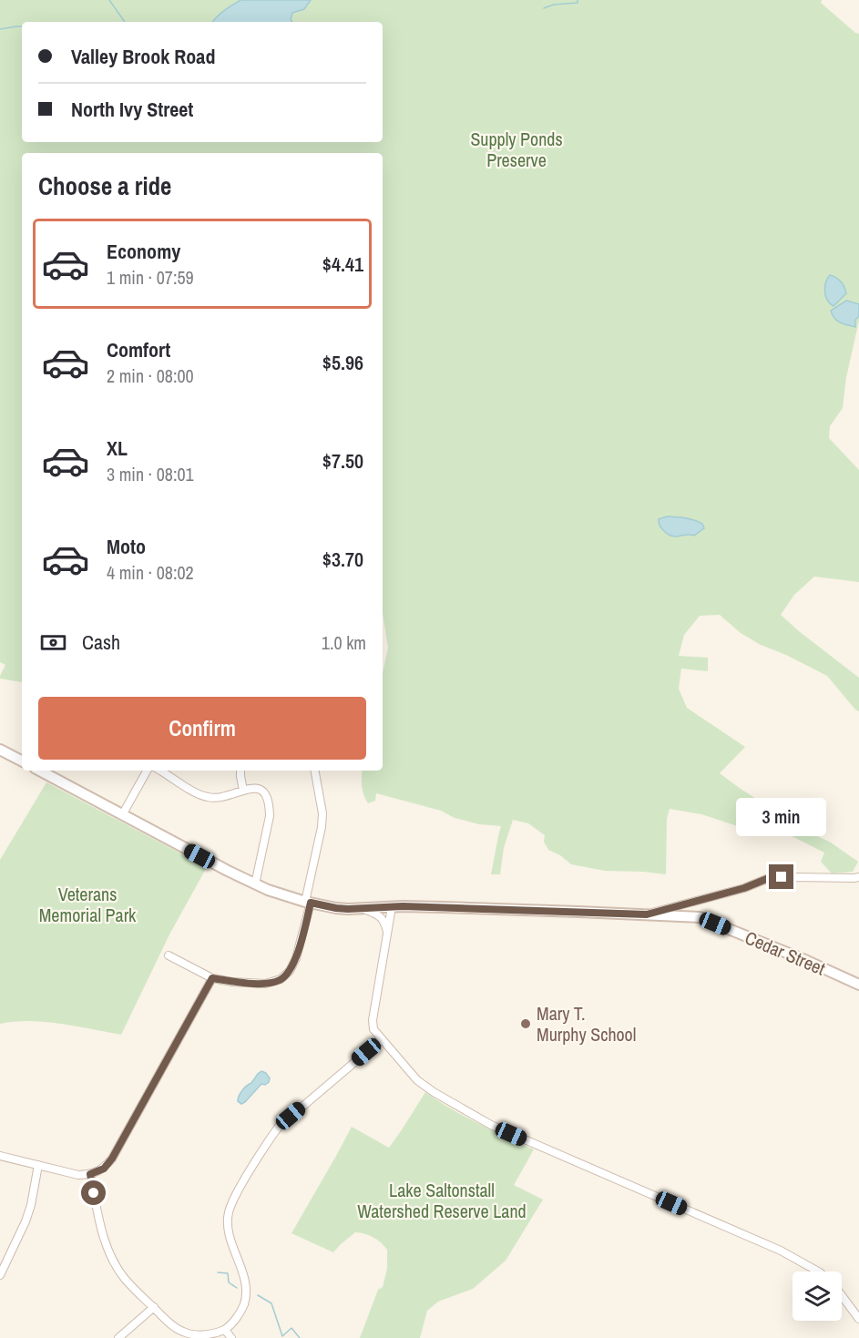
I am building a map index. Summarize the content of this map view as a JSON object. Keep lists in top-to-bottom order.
{
  "streets": {
    "main road": ["Cedar Street"]
  },
  "parks": ["Supply Ponds Preserve", "Veterans Memorial Park", "Lake Saltonstall Watershed Reserve Land"],
  "places": ["Mary T. Murphy School"],
  "page": {
    "banner": ["Valley Brook Road", "North Ivy Street"],
    "heading": "Choose a ride",
    "list": [
      {
        "name": "Economy",
        "note": "1 min · 07:59",
        "value": "$4.41"
      },
      {
        "name": "Comfort",
        "note": "2 min · 08:00",
        "value": "$5.96"
      },
      {
        "name": "XL",
        "note": "3 min · 08:01",
        "value": "$7.50"
      },
      {
        "name": "Moto",
        "note": "4 min · 08:02",
        "value": "$3.70"
      }
    ],
    "pay": ["Cash", "1.0 km"],
    "buttons": "Confirm",
    "bubble": "3 min"
  }
}
